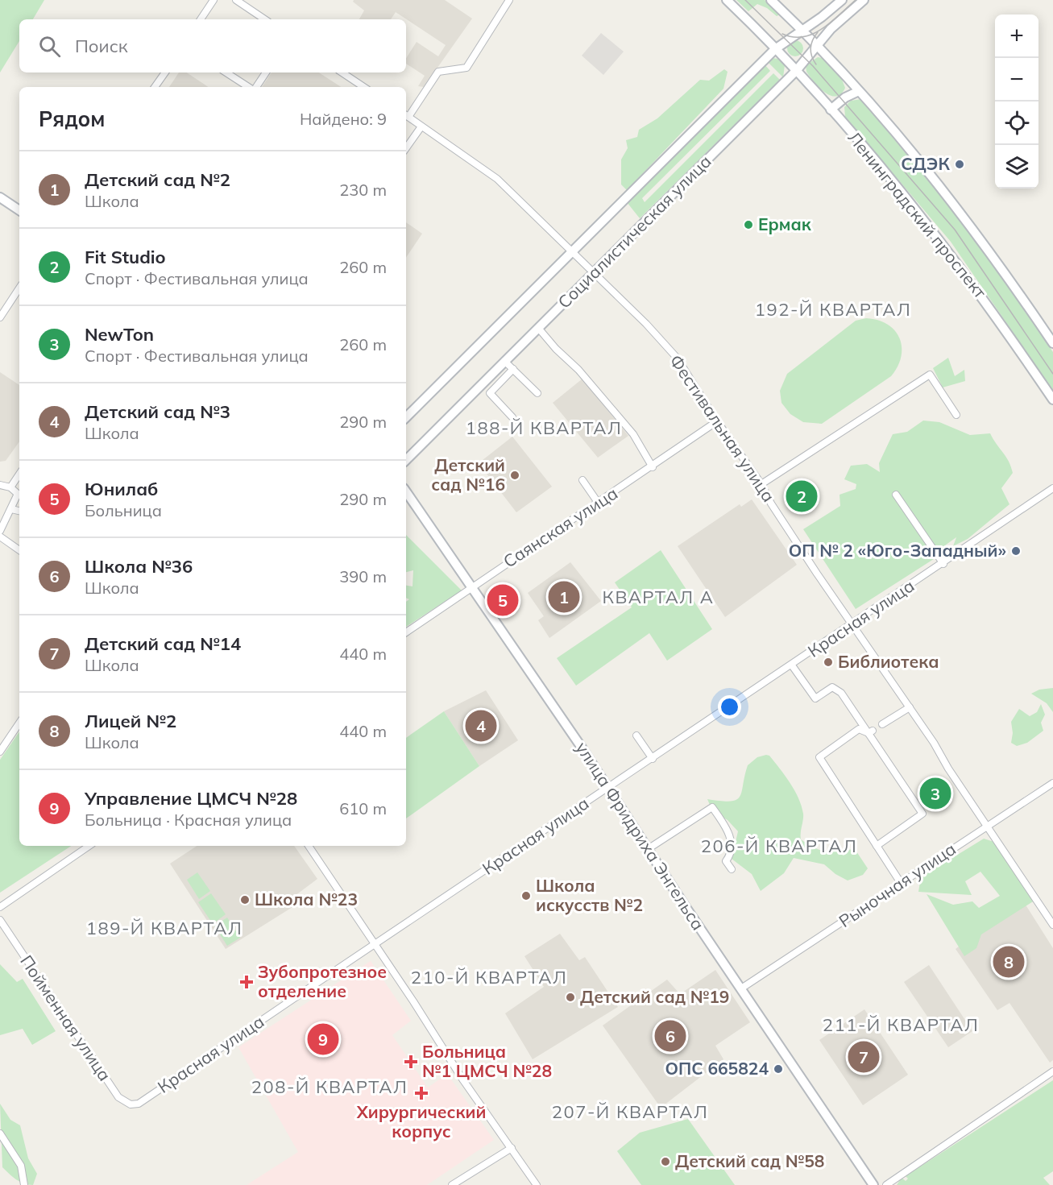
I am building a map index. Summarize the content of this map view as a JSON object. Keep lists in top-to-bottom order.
{
  "streets": {
    "street": [
      "Ленинградский проспект",
      "Социалистическая улица",
      "Фестивальная улица",
      "Саянская улица",
      "Красная улица",
      "улица Фридриха Энгельса",
      "Рыночная улица",
      "Пойменная улица"
    ]
  },
  "crossings": [
    ["Ленинградский проспект", "Социалистическая улица"],
    ["Социалистическая улица", "Фестивальная улица"],
    ["Фестивальная улица", "Саянская улица"],
    ["Фестивальная улица", "Красная улица"],
    ["Фестивальная улица", "Рыночная улица"],
    ["Саянская улица", "улица Фридриха Энгельса"],
    ["Красная улица", "улица Фридриха Энгельса"],
    ["Красная улица", "Пойменная улица"],
    ["улица Фридриха Энгельса", "Рыночная улица"]
  ],
  "districts": [
    "192-Й КВАРТАЛ",
    "188-Й КВАРТАЛ",
    "КВАРТАЛ А",
    "206-Й КВАРТАЛ",
    "189-Й КВАРТАЛ",
    "210-Й КВАРТАЛ",
    "211-Й КВАРТАЛ",
    "208-Й КВАРТАЛ",
    "207-Й КВАРТАЛ"
  ],
  "places": {
    "other": [
      "СДЭК",
      "Ермак",
      "Детский сад №16",
      "ОП № 2 «Юго-Западный»",
      "Библиотека",
      "Школа искусств №2",
      "Школа №23",
      "Детский сад №19",
      "ОПС 665824",
      "Детский сад №58"
    ],
    "health": ["Зубопротезное отделение", "Больница №1 ЦМСЧ №28", "Хирургический корпус"]
  },
  "page": {
    "map_buttons": ["+", "−"],
    "search": "Поиск",
    "heading": ["Рядом", "Найдено: 9"],
    "list": [
      {
        "mark": "1",
        "name": "Детский сад №2",
        "note": "Школа",
        "value": "230 m"
      },
      {
        "mark": "2",
        "name": "Fit Studio",
        "note": "Спорт · Фестивальная улица",
        "value": "260 m"
      },
      {
        "mark": "3",
        "name": "NewTon",
        "note": "Спорт · Фестивальная улица",
        "value": "260 m"
      },
      {
        "mark": "4",
        "name": "Детский сад №3",
        "note": "Школа",
        "value": "290 m"
      },
      {
        "mark": "5",
        "name": "Юнилаб",
        "note": "Больница",
        "value": "290 m"
      },
      {
        "mark": "6",
        "name": "Школа №36",
        "note": "Школа",
        "value": "390 m"
      },
      {
        "mark": "7",
        "name": "Детский сад №14",
        "note": "Школа",
        "value": "440 m"
      },
      {
        "mark": "8",
        "name": "Лицей №2",
        "note": "Школа",
        "value": "440 m"
      },
      {
        "mark": "9",
        "name": "Управление ЦМСЧ №28",
        "note": "Больница · Красная улица",
        "value": "610 m"
      }
    ],
    "pins": [
      "2",
      "1",
      "5",
      "4",
      "3",
      "8",
      "6",
      "9",
      "7"
    ]
  }
}
